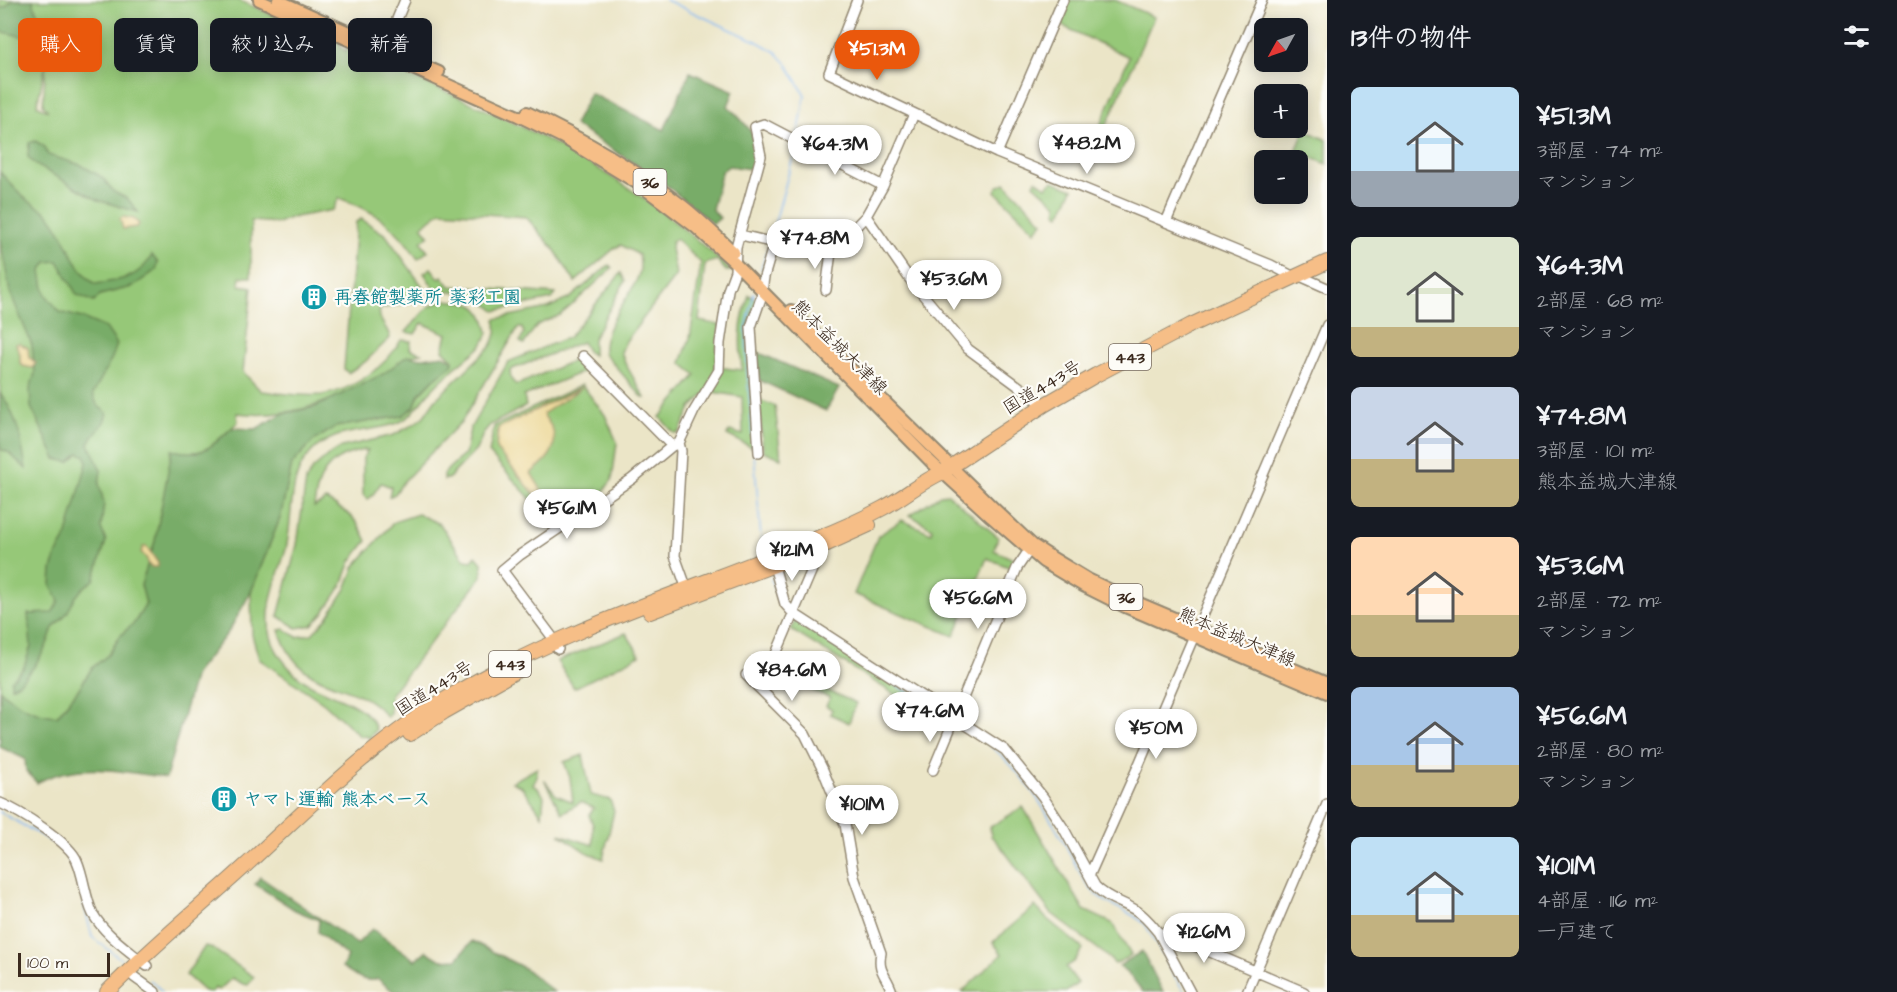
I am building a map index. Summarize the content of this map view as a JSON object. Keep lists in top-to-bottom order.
{
  "streets": {
    "highway": ["443", "国道443号"],
    "main road": ["36", "熊本益城大津線"]
  },
  "crossings": [
    ["熊本益城大津線", "国道443号"]
  ],
  "places": {
    "building": ["再春館製薬所 薬彩工園", "ヤマト運輸 熊本ベース"]
  },
  "scale_bar": "100 m",
  "north": "bottom left",
  "page": {
    "heading": "13件の物件",
    "map_buttons": ["+", "−"],
    "chip": [
      "購入",
      "賃貸",
      "絞り込み",
      "新着"
    ],
    "price": [
      "¥51.3M",
      "¥48.2M",
      "¥64.3M",
      "¥74.8M",
      "¥53.6M",
      "¥56.1M",
      "¥121M",
      "¥56.6M",
      "¥84.6M",
      "¥74.6M",
      "¥50M",
      "¥101M",
      "¥126M"
    ],
    "list": [
      {
        "name": "¥51.3M",
        "note": "3部屋 · 74 m² · マンション"
      },
      {
        "name": "¥64.3M",
        "note": "2部屋 · 68 m² · マンション"
      },
      {
        "name": "¥74.8M",
        "note": "3部屋 · 101 m² · 熊本益城大津線"
      },
      {
        "name": "¥53.6M",
        "note": "2部屋 · 72 m² · マンション"
      },
      {
        "name": "¥56.6M",
        "note": "2部屋 · 80 m² · マンション"
      },
      {
        "name": "¥101M",
        "note": "4部屋 · 116 m² · 一戸建て"
      }
    ],
    "scale": "100 m"
  }
}
